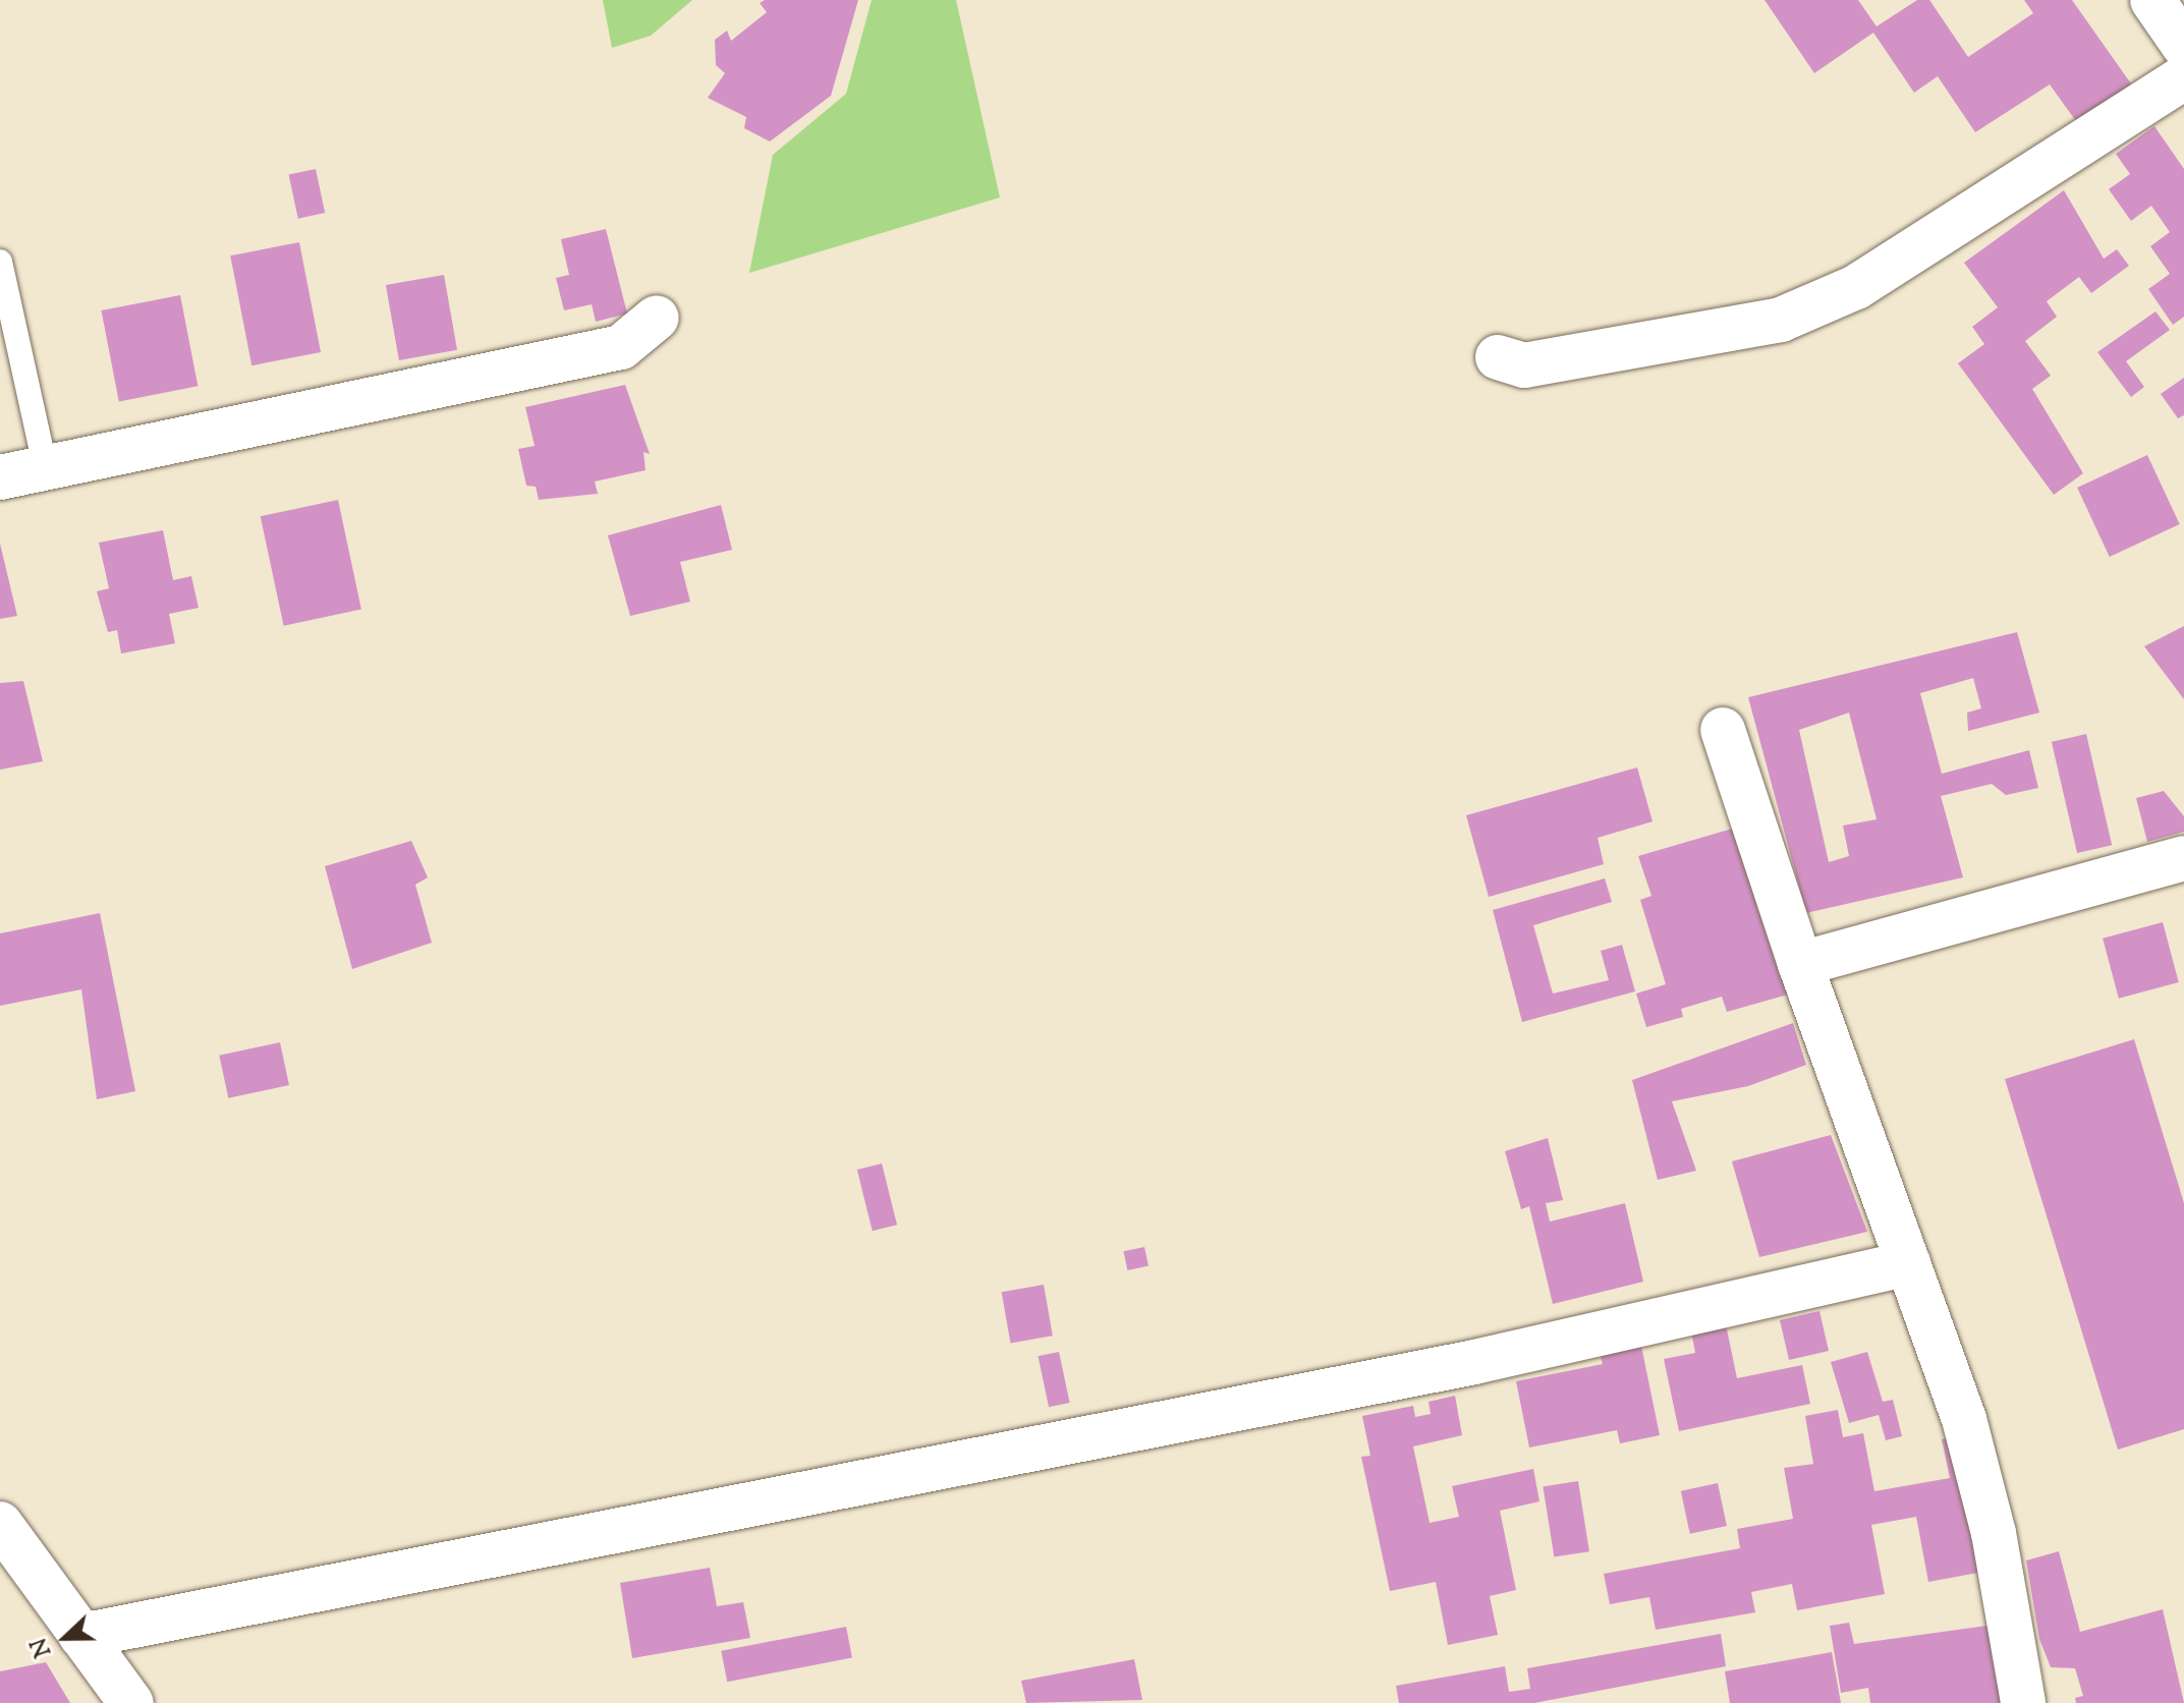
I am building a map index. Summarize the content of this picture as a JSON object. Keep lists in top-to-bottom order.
{
  "north": "left"
}
